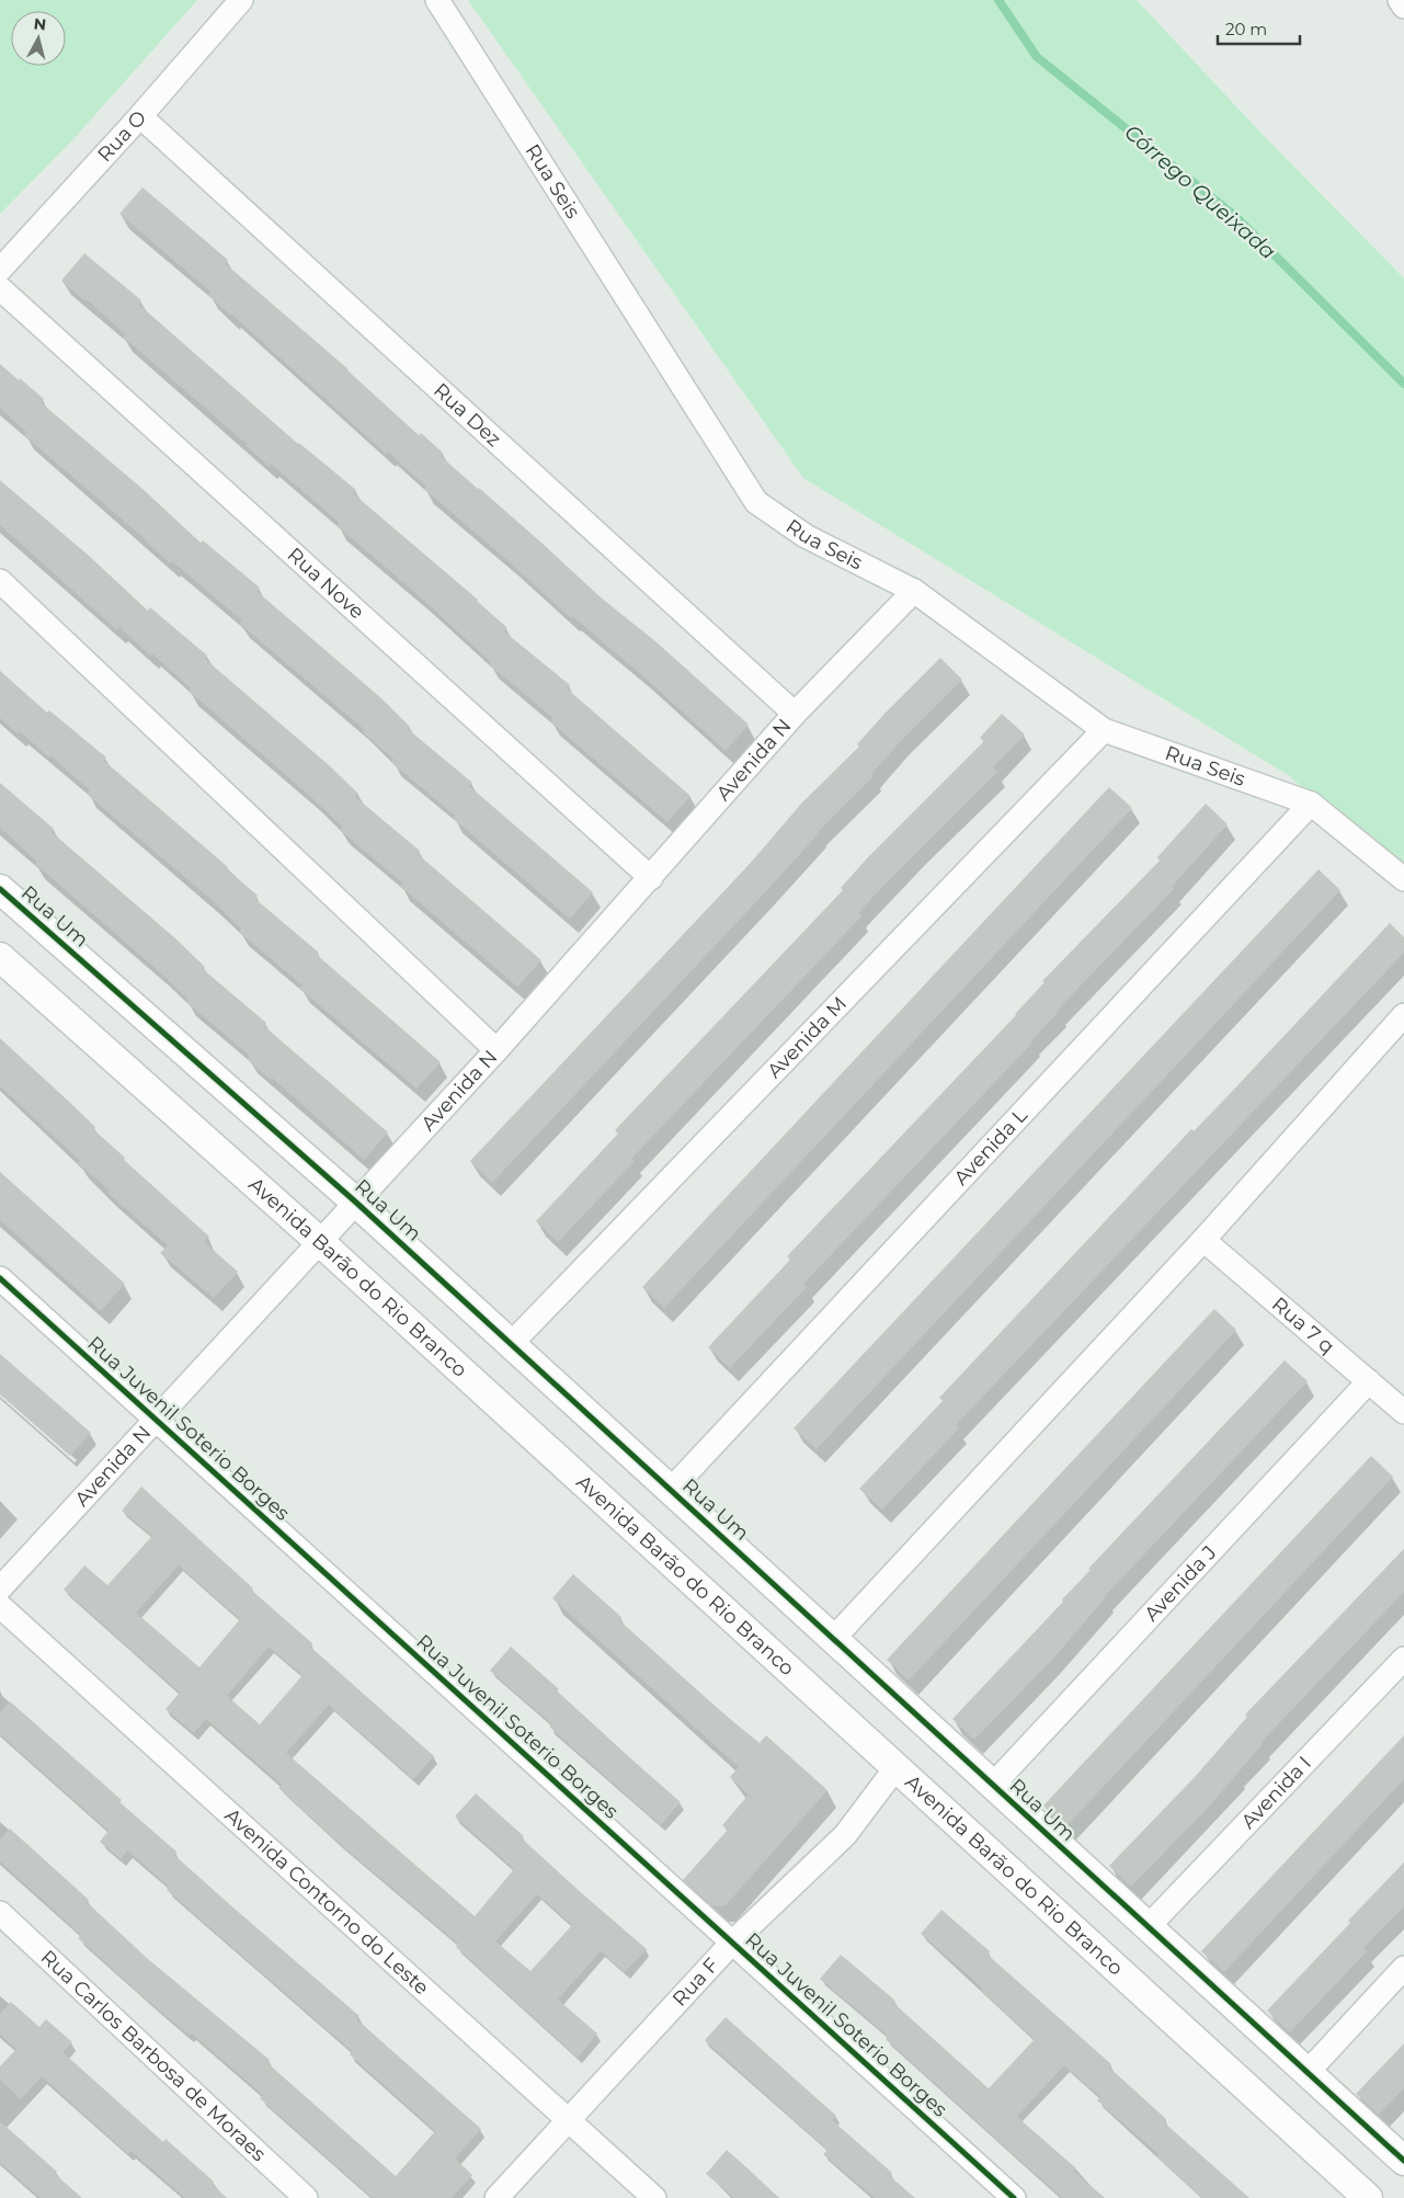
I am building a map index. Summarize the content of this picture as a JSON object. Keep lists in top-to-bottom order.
{
  "streets": {
    "street": [
      "Rua O",
      "Rua Seis",
      "Rua Dez",
      "Rua Nove",
      "Avenida N",
      "Rua Um",
      "Avenida M",
      "Avenida L",
      "Avenida Barão do Rio Branco",
      "Rua 7 q",
      "Rua Juvenil Soterio Borges",
      "Avenida J",
      "Avenida I",
      "Avenida Contorno do Leste",
      "Rua F",
      "Rua Carlos Barbosa de Moraes"
    ]
  },
  "crossings": [
    ["Rua O", "Rua Dez"],
    ["Rua Seis", "Avenida N"],
    ["Rua Seis", "Avenida M"],
    ["Rua Seis", "Avenida L"],
    ["Rua Dez", "Avenida N"],
    ["Rua Nove", "Avenida N"],
    ["Avenida N", "Rua Um"],
    ["Avenida N", "Avenida Barão do Rio Branco"],
    ["Avenida N", "Rua Juvenil Soterio Borges"],
    ["Rua Um", "Avenida M"],
    ["Rua Um", "Avenida L"],
    ["Rua Um", "Avenida J"],
    ["Rua Um", "Avenida I"],
    ["Avenida Barão do Rio Branco", "Rua F"],
    ["Rua 7 q", "Avenida J"],
    ["Rua Juvenil Soterio Borges", "Rua F"],
    ["Avenida Contorno do Leste", "Rua F"]
  ],
  "water": ["Córrego Queixada"],
  "scale_bar": "20 m",
  "north": "top"
}
